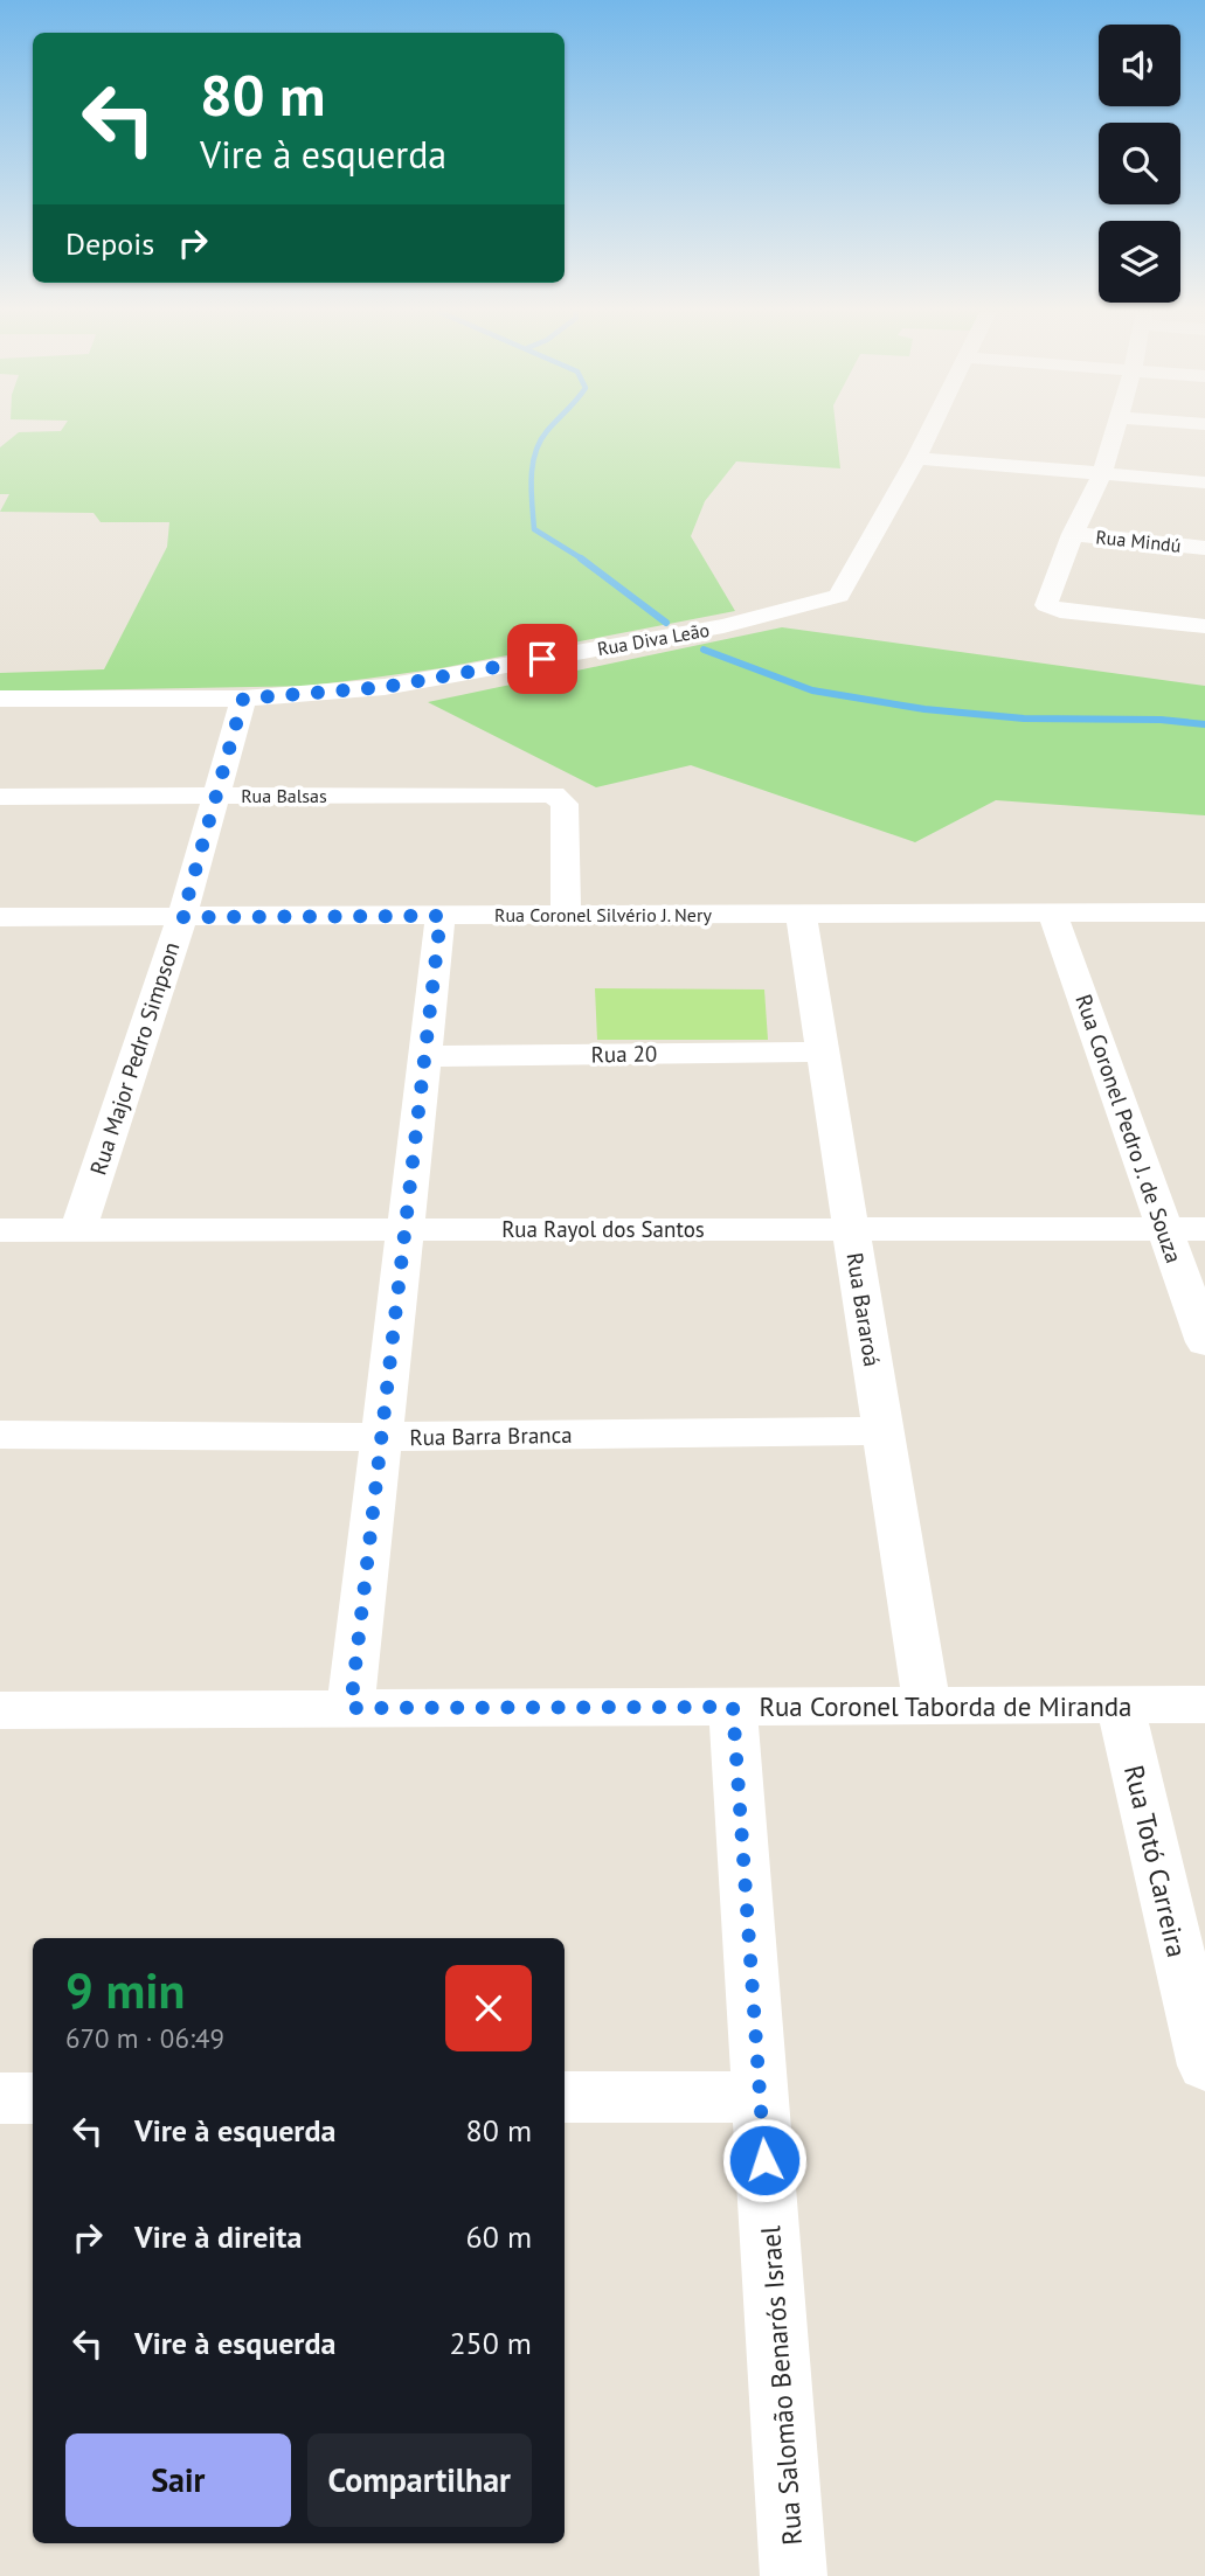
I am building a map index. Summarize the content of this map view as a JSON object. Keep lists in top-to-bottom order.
{
  "streets": {
    "street": [
      "Rua Mindú",
      "Rua Diva Leão",
      "Rua Balsas",
      "Rua Coronel Silvério J. Nery",
      "Rua 20",
      "Rua Major Pedro Simpson",
      "Rua Coronel Pedro J. de Souza",
      "Rua Rayol dos Santos",
      "Rua Bararoá",
      "Rua Barra Branca",
      "Rua Coronel Taborda de Miranda",
      "Rua Totó Carreira",
      "Rua Salomão Benarós Israel"
    ]
  },
  "crossings": [
    ["Rua Diva Leão", "Rua Major Pedro Simpson"],
    ["Rua Balsas", "Rua Coronel Silvério J. Nery"],
    ["Rua Balsas", "Rua Major Pedro Simpson"],
    ["Rua Coronel Silvério J. Nery", "Rua Major Pedro Simpson"],
    ["Rua Coronel Silvério J. Nery", "Rua Coronel Pedro J. de Souza"],
    ["Rua Coronel Silvério J. Nery", "Rua Bararoá"],
    ["Rua 20", "Rua Bararoá"],
    ["Rua Major Pedro Simpson", "Rua Rayol dos Santos"],
    ["Rua Coronel Pedro J. de Souza", "Rua Rayol dos Santos"],
    ["Rua Rayol dos Santos", "Rua Bararoá"],
    ["Rua Bararoá", "Rua Barra Branca"],
    ["Rua Bararoá", "Rua Coronel Taborda de Miranda"],
    ["Rua Coronel Taborda de Miranda", "Rua Totó Carreira"],
    ["Rua Coronel Taborda de Miranda", "Rua Salomão Benarós Israel"]
  ],
  "page": {
    "turn": ["80 m", "Vire à esquerda"],
    "then": "Depois",
    "heading": ["9 min", "670 m · 06:49"],
    "list": [
      {
        "name": "Vire à esquerda",
        "value": "80 m"
      },
      {
        "name": "Vire à direita",
        "value": "60 m"
      },
      {
        "name": "Vire à esquerda",
        "value": "250 m"
      }
    ],
    "buttons": ["Sair", "Compartilhar"]
  }
}
